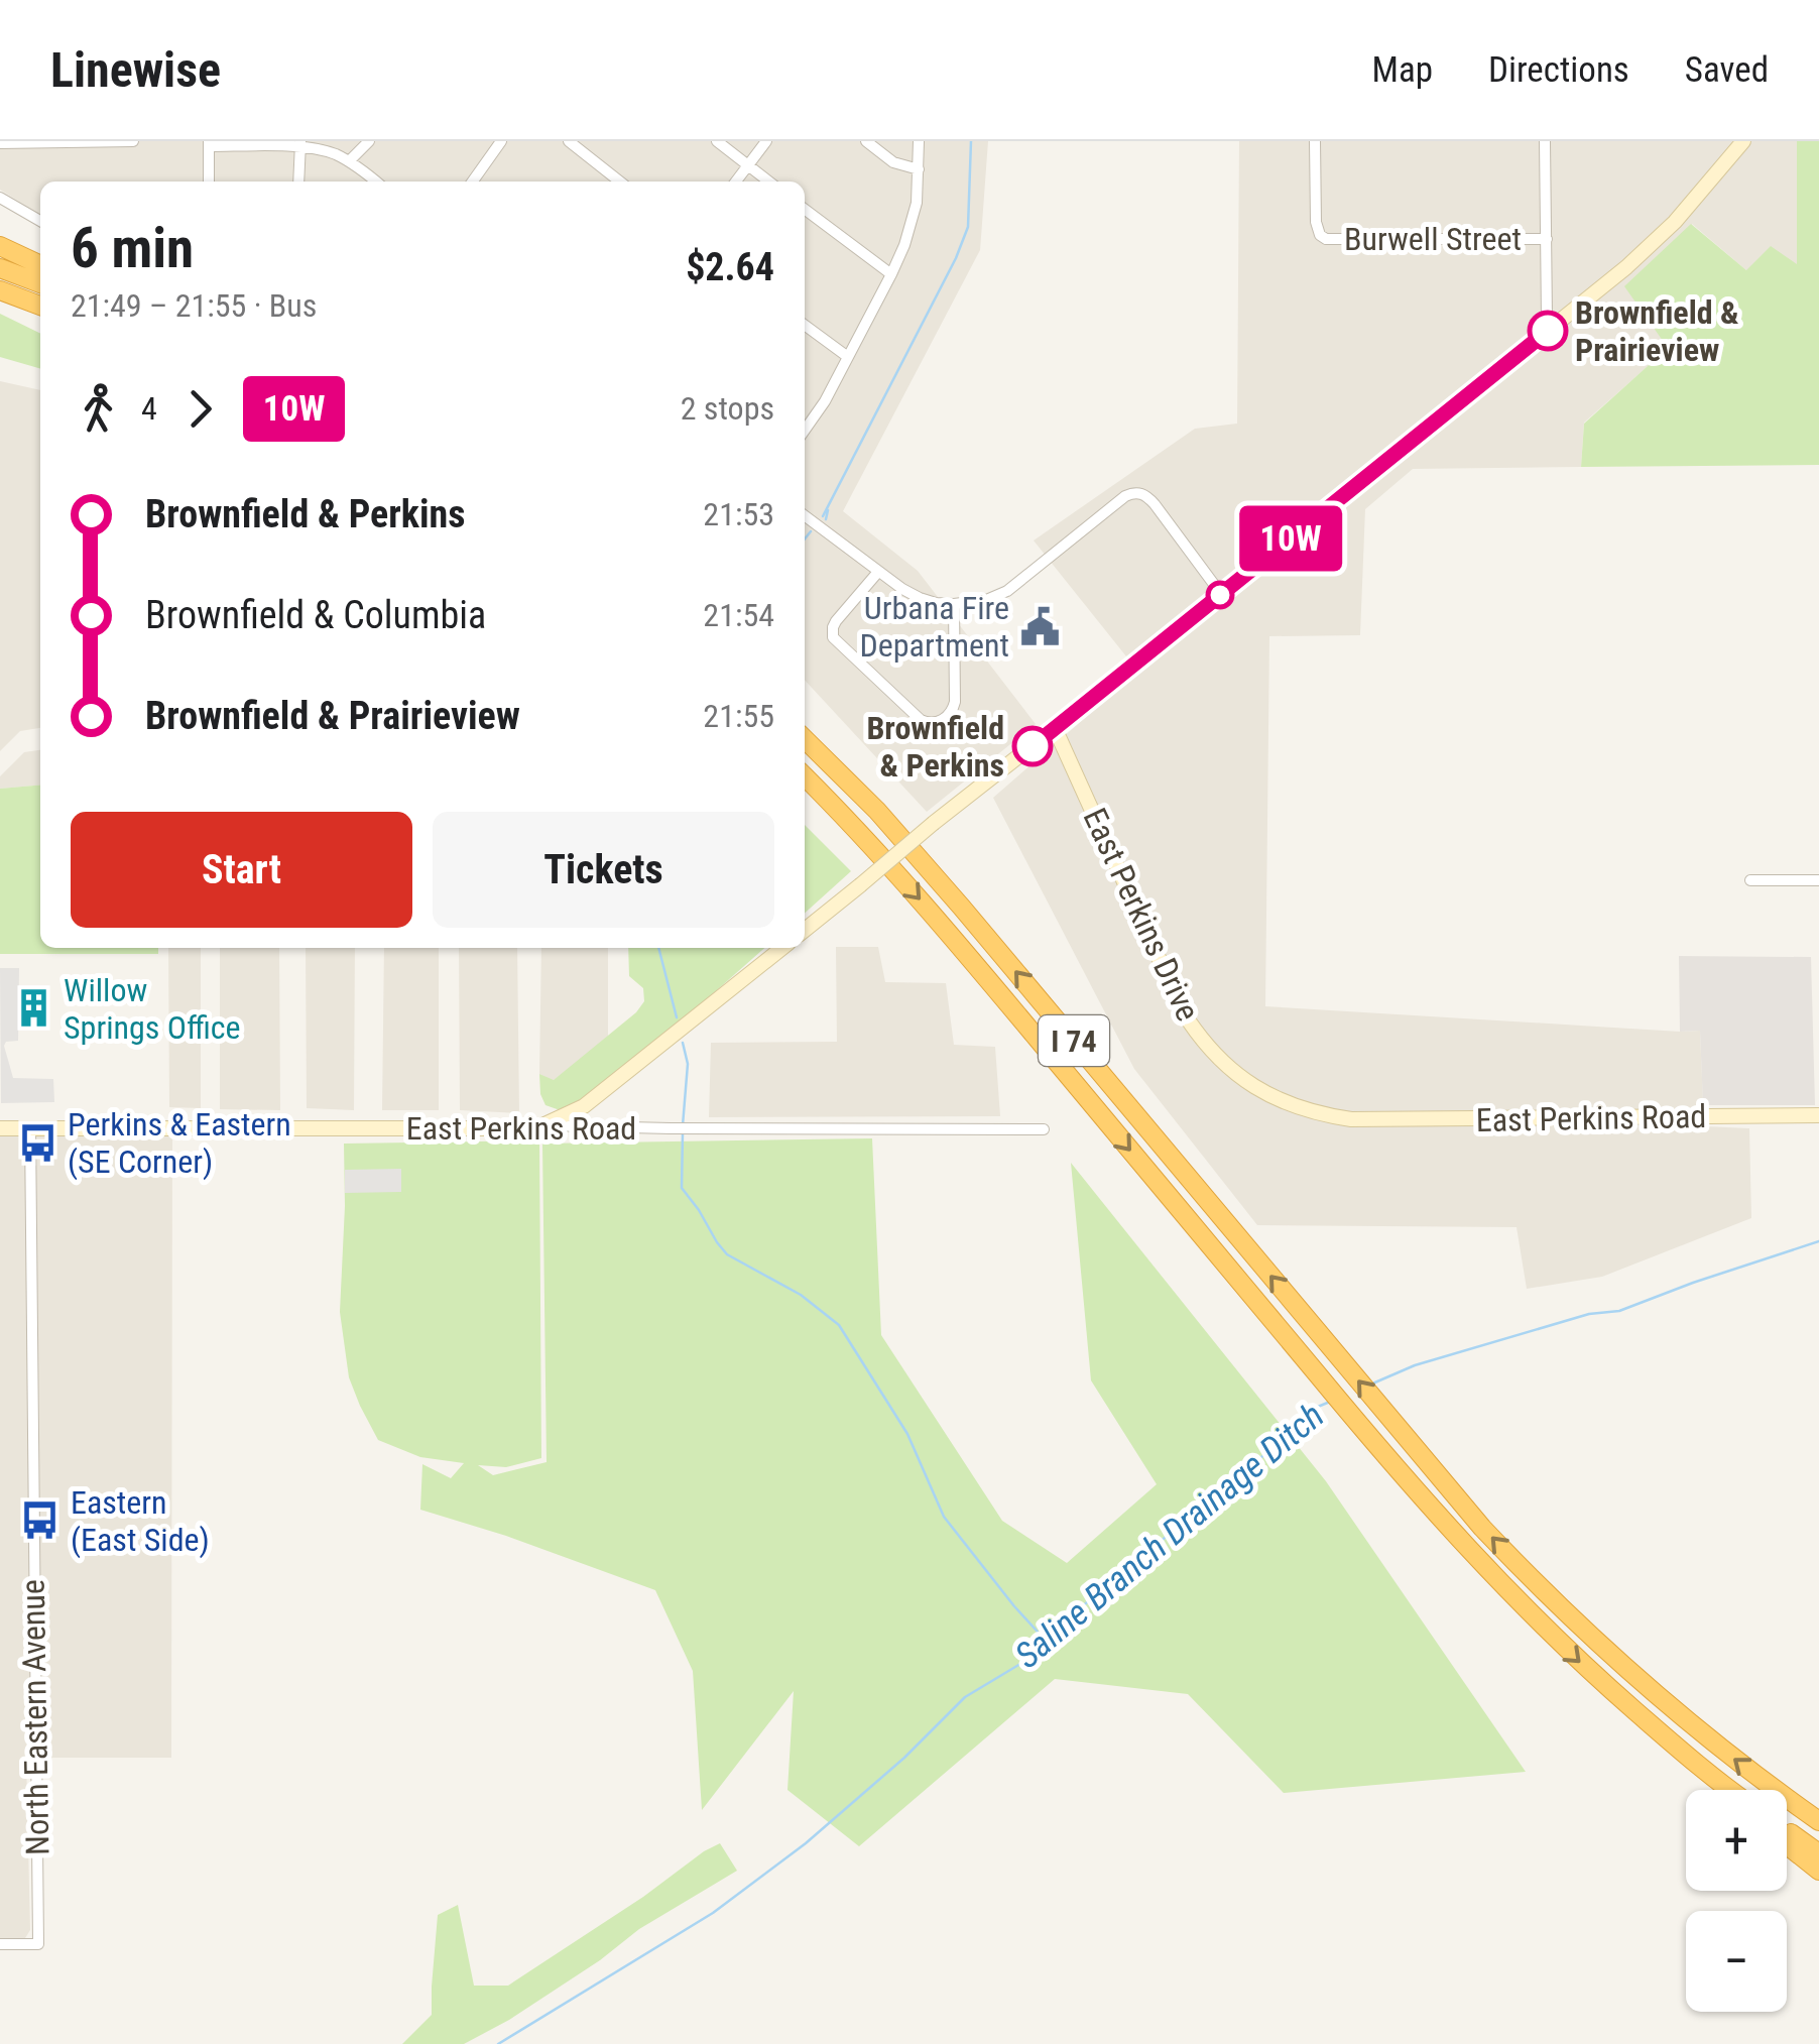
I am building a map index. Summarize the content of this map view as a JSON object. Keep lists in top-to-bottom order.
{
  "streets": {
    "highway": ["I 74"],
    "street": [
      "Burwell Street",
      "East Perkins Drive",
      "East Perkins Road",
      "North Eastern Avenue"
    ]
  },
  "crossings": [
    ["East Perkins Drive", "East Perkins Road"],
    ["East Perkins Road", "North Eastern Avenue"]
  ],
  "water": ["Saline Branch Drainage Ditch"],
  "places": {
    "other": ["Brownfield & Prairieview", "Brownfield & Perkins"],
    "public building": ["Urbana Fire Department"],
    "building": ["Willow Springs Office"],
    "bus stop": ["Perkins & Eastern (SE Corner)", "Eastern (East Side)"]
  },
  "lines": ["bus line 10W"],
  "page": {
    "header": "Linewise",
    "nav": ["Map", "Directions", "Saved"],
    "on_map": "10W",
    "heading": ["6 min", "21:49 – 21:55 · Bus", "$2.64"],
    "legs": ["4", "10W", "2 stops"],
    "list": [
      {
        "name": "Brownfield & Perkins",
        "value": "21:53"
      },
      {
        "name": "Brownfield & Columbia",
        "value": "21:54"
      },
      {
        "name": "Brownfield & Prairieview",
        "value": "21:55"
      }
    ],
    "buttons": ["Start", "Tickets"],
    "map_buttons": ["+", "−"]
  }
}
